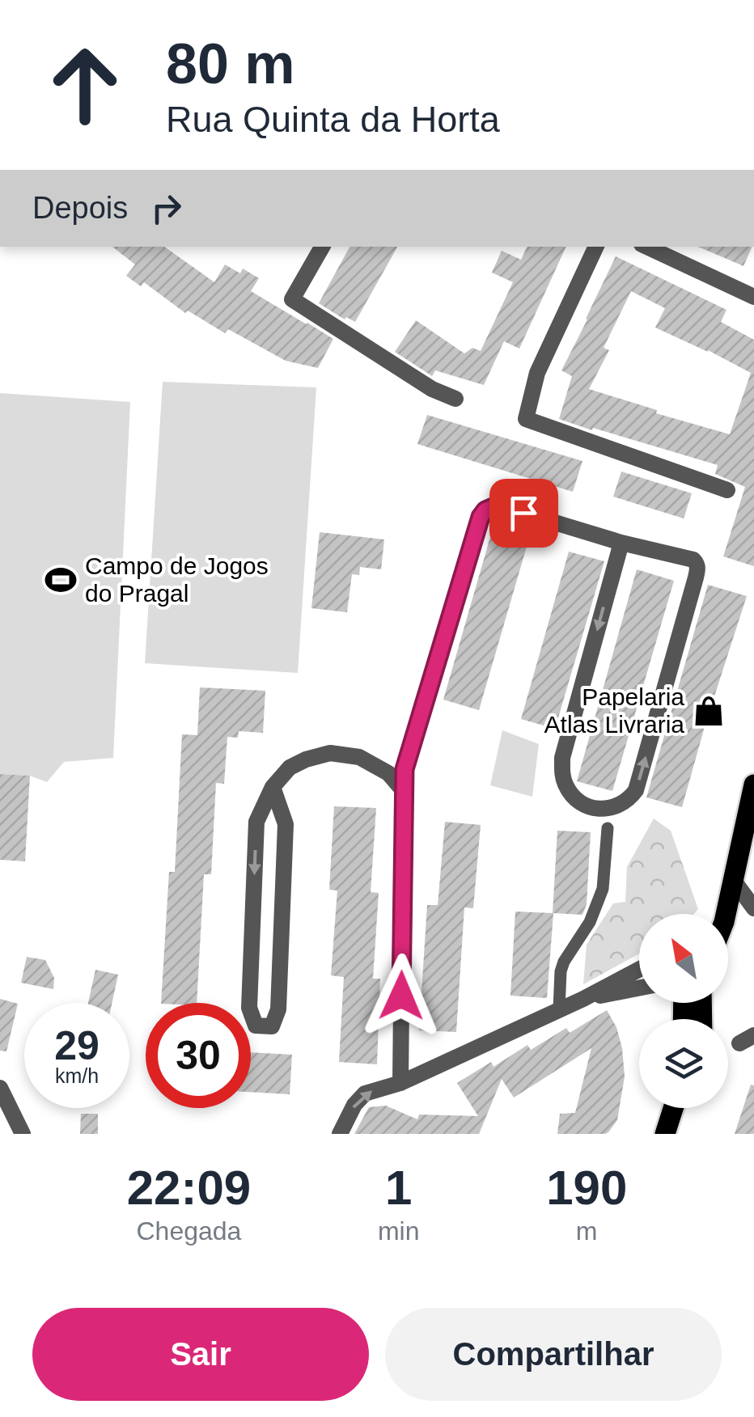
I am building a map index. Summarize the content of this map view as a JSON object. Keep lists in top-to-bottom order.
{
  "places": {
    "sports": ["Campo de Jogos do Pragal"],
    "shop": ["Papelaria Atlas Livraria"]
  },
  "north": "top left",
  "page": {
    "turn": ["80 m", "Rua Quinta da Horta"],
    "then": "Depois",
    "speed": "29 km/h",
    "limit": "30",
    "eta": [
      "22:09",
      "Chegada",
      "1",
      "min",
      "190",
      "m"
    ],
    "buttons": ["Sair", "Compartilhar"]
  }
}
